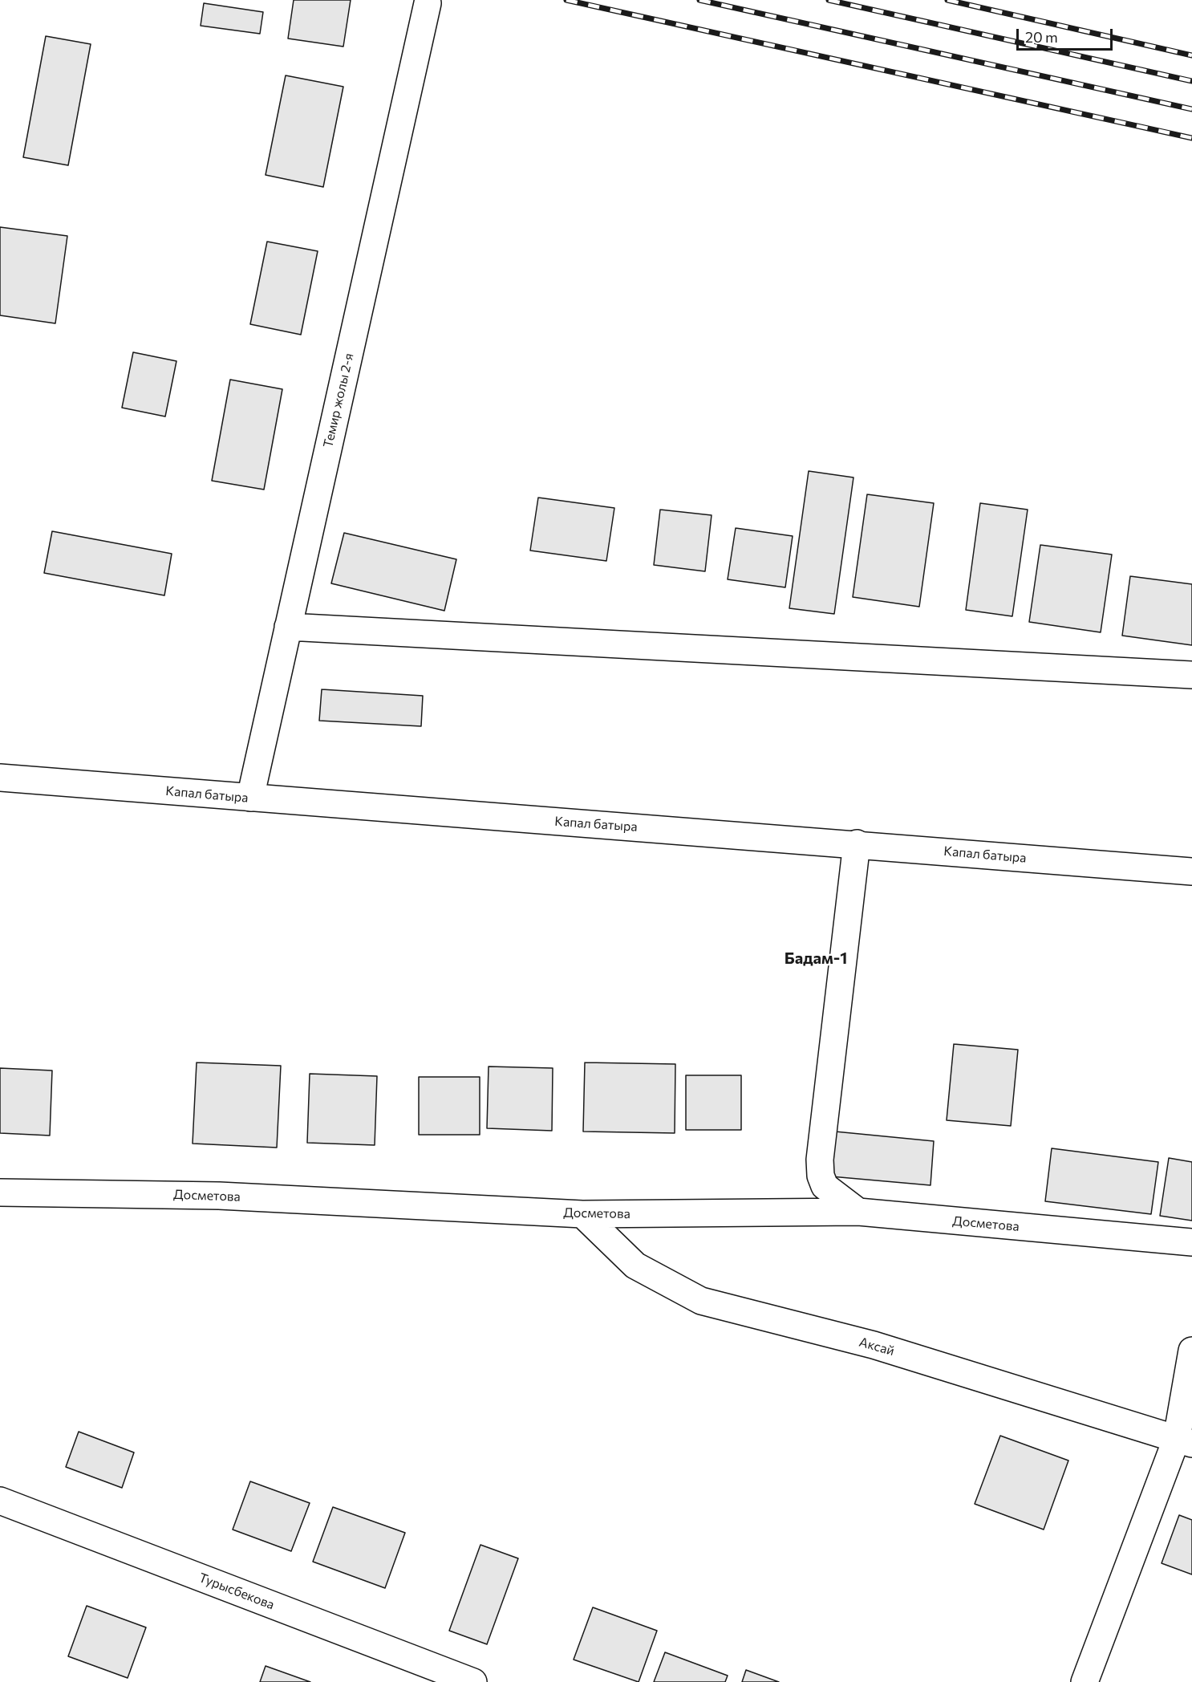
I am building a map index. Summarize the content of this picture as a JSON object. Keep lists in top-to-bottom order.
{
  "streets": {
    "street": [
      "Темир жолы 2-я",
      "Капал батыра",
      "Досметова",
      "Аксай",
      "Турысбекова"
    ]
  },
  "crossings": [
    ["Темир жолы 2-я", "Капал батыра"],
    ["Досметова", "Аксай"]
  ],
  "districts": ["Бадам-1"],
  "scale_bar": "20 m"
}
